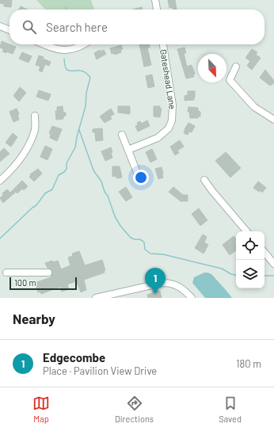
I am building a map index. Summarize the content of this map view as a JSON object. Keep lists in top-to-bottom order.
{
  "streets": {
    "street": ["Gateshead Lane"]
  },
  "scale_bar": "100 m",
  "north": "bottom right",
  "page": {
    "search": "Search here",
    "pins": "1",
    "scale": "100 m",
    "heading": "Nearby",
    "list": [
      {
        "mark": "1",
        "name": "Edgecombe",
        "note": "Place · Pavilion View Drive",
        "value": "180 m"
      }
    ],
    "nav": ["Map", "Directions", "Saved"]
  }
}
